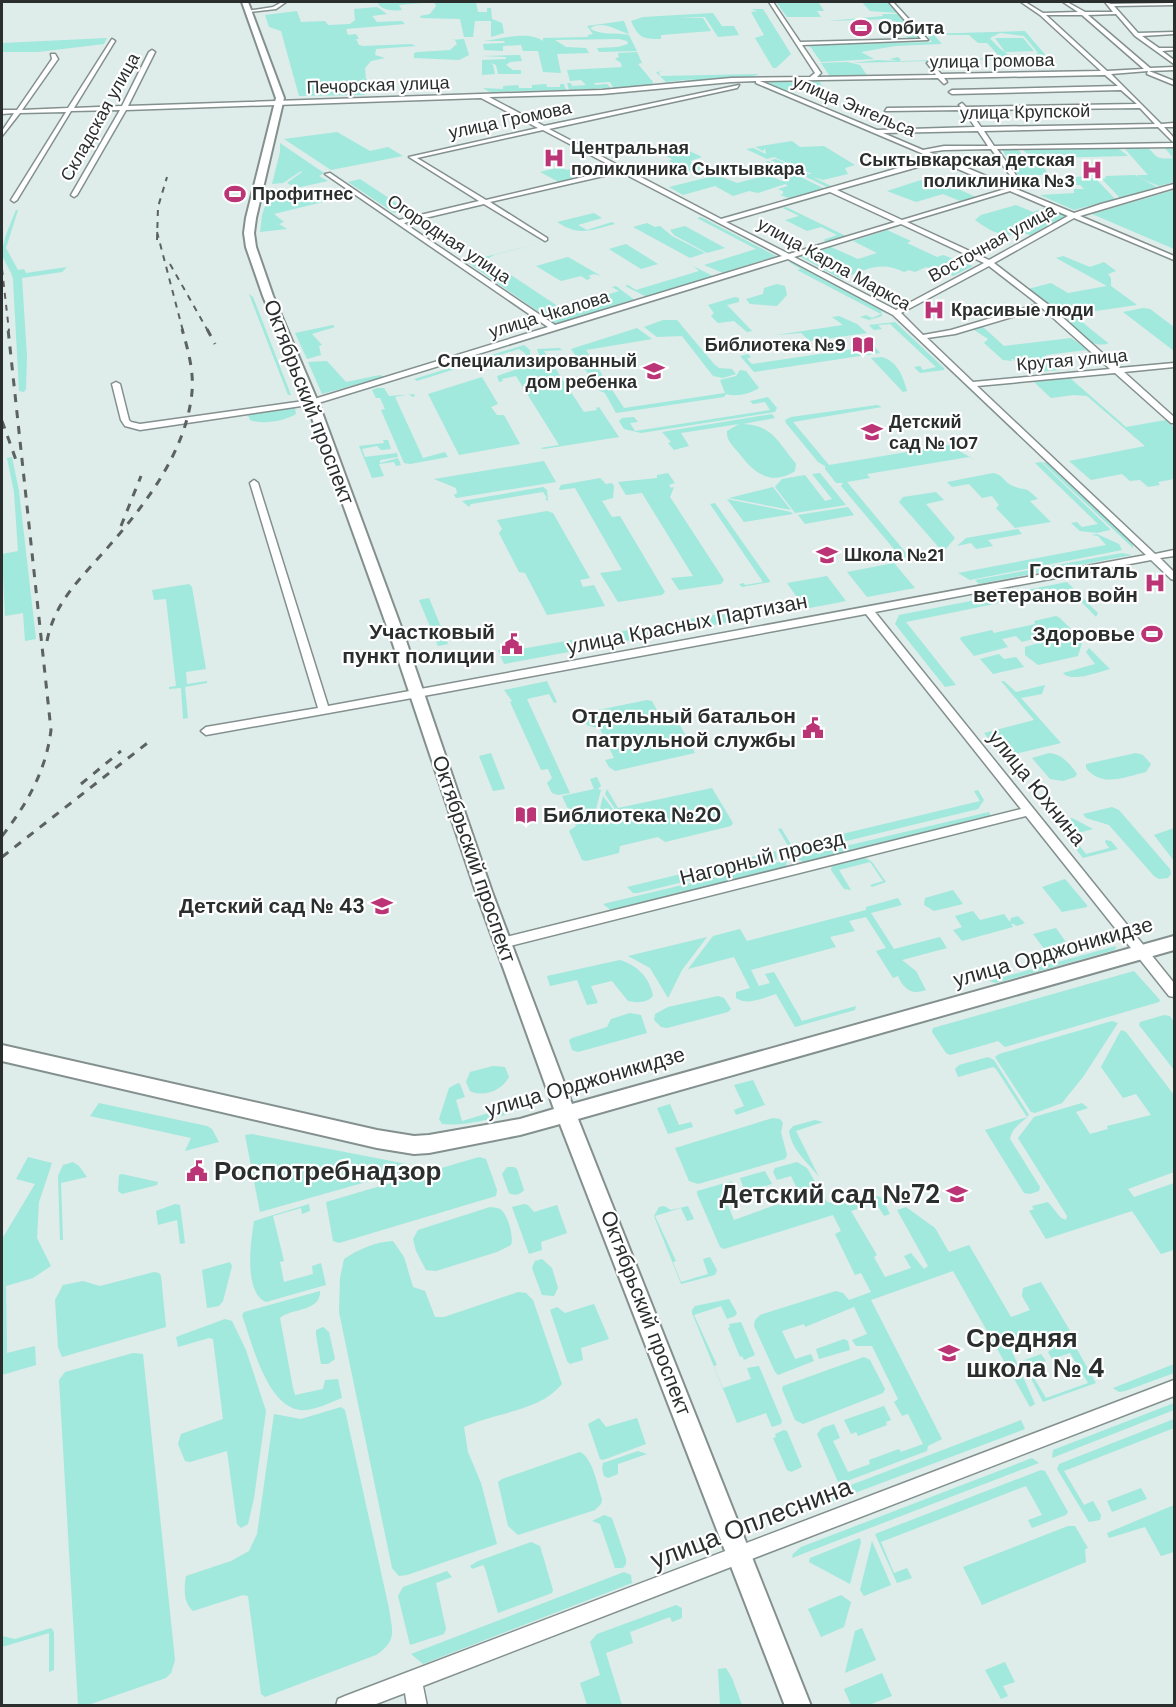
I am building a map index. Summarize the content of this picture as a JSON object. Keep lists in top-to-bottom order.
{
  "streets": {
    "main road": ["Октябрьский проспект", "улица Орджоникидзе"],
    "street": [
      "улица Громова",
      "Печорская улица",
      "улица Энгельса",
      "улица Крупской",
      "Складская улица",
      "Огородная улица",
      "Восточная улица",
      "улица Карла Маркса",
      "улица Чкалова",
      "Крутая улица",
      "улица Красных Партизан",
      "улица Юхнина",
      "Нагорный проезд",
      "улица Оплеснина"
    ]
  },
  "crossings": [
    ["улица Громова", "Печорская улица"],
    ["улица Громова", "улица Энгельса"],
    ["улица Громова", "улица Карла Маркса"],
    ["Печорская улица", "улица Энгельса"],
    ["Печорская улица", "Складская улица"],
    ["Печорская улица", "улица Карла Маркса"],
    ["Печорская улица", "Октябрьский проспект"],
    ["улица Энгельса", "улица Крупской"],
    ["улица Энгельса", "Восточная улица"],
    ["улица Энгельса", "улица Чкалова"],
    ["Огородная улица", "улица Чкалова"],
    ["Восточная улица", "улица Карла Маркса"],
    ["улица Карла Маркса", "улица Чкалова"],
    ["улица Карла Маркса", "Крутая улица"],
    ["улица Карла Маркса", "улица Красных Партизан"],
    ["улица Чкалова", "Октябрьский проспект"],
    ["Октябрьский проспект", "улица Красных Партизан"],
    ["Октябрьский проспект", "Нагорный проезд"],
    ["Октябрьский проспект", "улица Орджоникидзе"],
    ["Октябрьский проспект", "улица Оплеснина"],
    ["улица Красных Партизан", "улица Юхнина"],
    ["улица Юхнина", "Нагорный проезд"],
    ["улица Юхнина", "улица Орджоникидзе"]
  ],
  "places": {
    "sports": ["Орбита", "Профитнес", "Здоровье"],
    "hospital": [
      "Центральная поликлиника Сыктывкара",
      "Сыктывкарская детская поликлиника №3",
      "Красивые люди",
      "Госпиталь ветеранов войн"
    ],
    "library": ["Библиотека №9", "Библиотека №20"],
    "school or university": [
      "Специализированный дом ребенка",
      "Детский сад № 107",
      "Школа №21",
      "Детский сад № 43",
      "Детский сад №72",
      "Средняя школа № 4"
    ],
    "public building": ["Участковый пункт полиции", "Отдельный батальон патрульной службы", "Роспотребнадзор"]
  }
}
